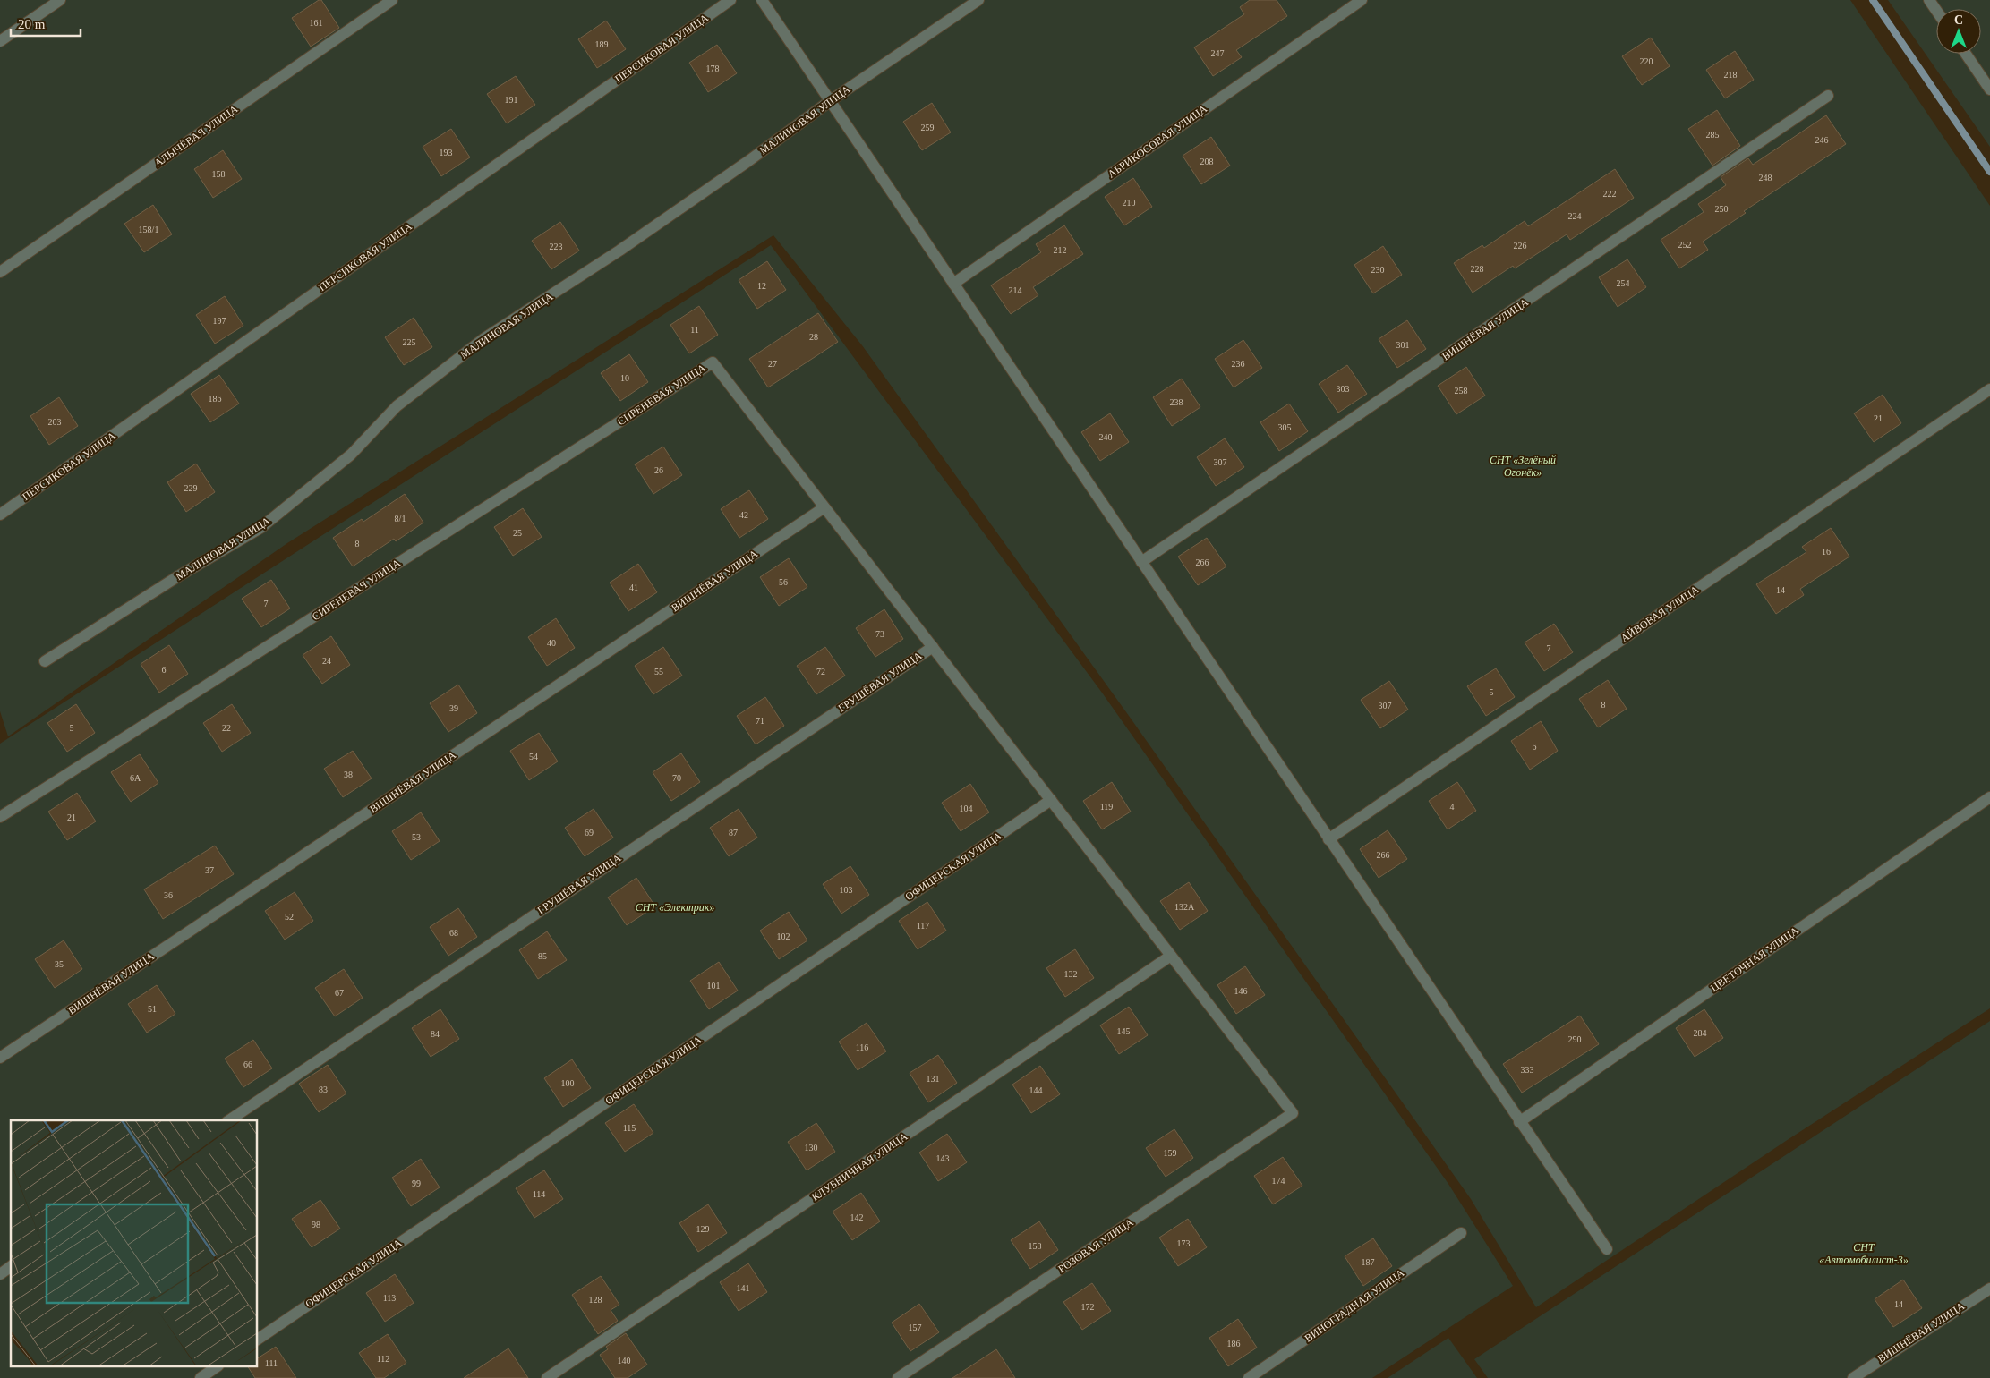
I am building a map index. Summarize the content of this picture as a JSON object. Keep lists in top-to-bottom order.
{
  "streets": {
    "street": [
      "ПЕРСИКОВАЯ УЛИЦА",
      "МАЛИНОВАЯ УЛИЦА",
      "АЛЫЧЁВАЯ УЛИЦА",
      "АБРИКОСОВАЯ УЛИЦА",
      "ВИШНЁВАЯ УЛИЦА",
      "СИРЕНЕВАЯ УЛИЦА",
      "АЙВОВАЯ УЛИЦА",
      "ГРУШЁВАЯ УЛИЦА",
      "ОФИЦЕРСКАЯ УЛИЦА",
      "ЦВЕТОЧНАЯ УЛИЦА",
      "КЛУБНИЧНАЯ УЛИЦА",
      "РОЗОВАЯ УЛИЦА",
      "ВИНОГРАДНАЯ УЛИЦА"
    ]
  },
  "crossings": [
    ["ВИШНЁВАЯ УЛИЦА", "СИРЕНЕВАЯ УЛИЦА"],
    ["КЛУБНИЧНАЯ УЛИЦА", "РОЗОВАЯ УЛИЦА"]
  ],
  "parks": ["СНТ «Зелёный Огонёк»", "СНТ «Электрик»", "СНТ «Автомобилист-3»"],
  "house_numbers": [
    "161",
    "189",
    "247",
    "220",
    "178",
    "218",
    "191",
    "259",
    "285",
    "246",
    "193",
    "208",
    "158",
    "248",
    "222",
    "210",
    "250",
    "224",
    "158/1",
    "252",
    "226",
    "223",
    "212",
    "228",
    "230",
    "254",
    "12",
    "214",
    "197",
    "11",
    "28",
    "225",
    "301",
    "27",
    "236",
    "10",
    "303",
    "258",
    "186",
    "238",
    "21",
    "203",
    "305",
    "240",
    "307",
    "26",
    "229",
    "42",
    "8/1",
    "25",
    "8",
    "16",
    "266",
    "56",
    "41",
    "14",
    "7",
    "73",
    "40",
    "7",
    "24",
    "6",
    "55",
    "72",
    "5",
    "8",
    "307",
    "39",
    "71",
    "5",
    "22",
    "6",
    "54",
    "38",
    "6А",
    "70",
    "119",
    "4",
    "104",
    "21",
    "69",
    "87",
    "53",
    "266",
    "37",
    "103",
    "36",
    "132А",
    "52",
    "117",
    "68",
    "102",
    "85",
    "35",
    "132",
    "101",
    "146",
    "67",
    "51",
    "145",
    "284",
    "84",
    "290",
    "116",
    "66",
    "333",
    "131",
    "100",
    "83",
    "144",
    "115",
    "130",
    "159",
    "143",
    "174",
    "99",
    "114",
    "142",
    "98",
    "129",
    "173",
    "158",
    "187",
    "141",
    "113",
    "128",
    "14",
    "172",
    "157",
    "186",
    "112",
    "140",
    "111"
  ],
  "scale_bar": "20 m",
  "north": "top"
}
